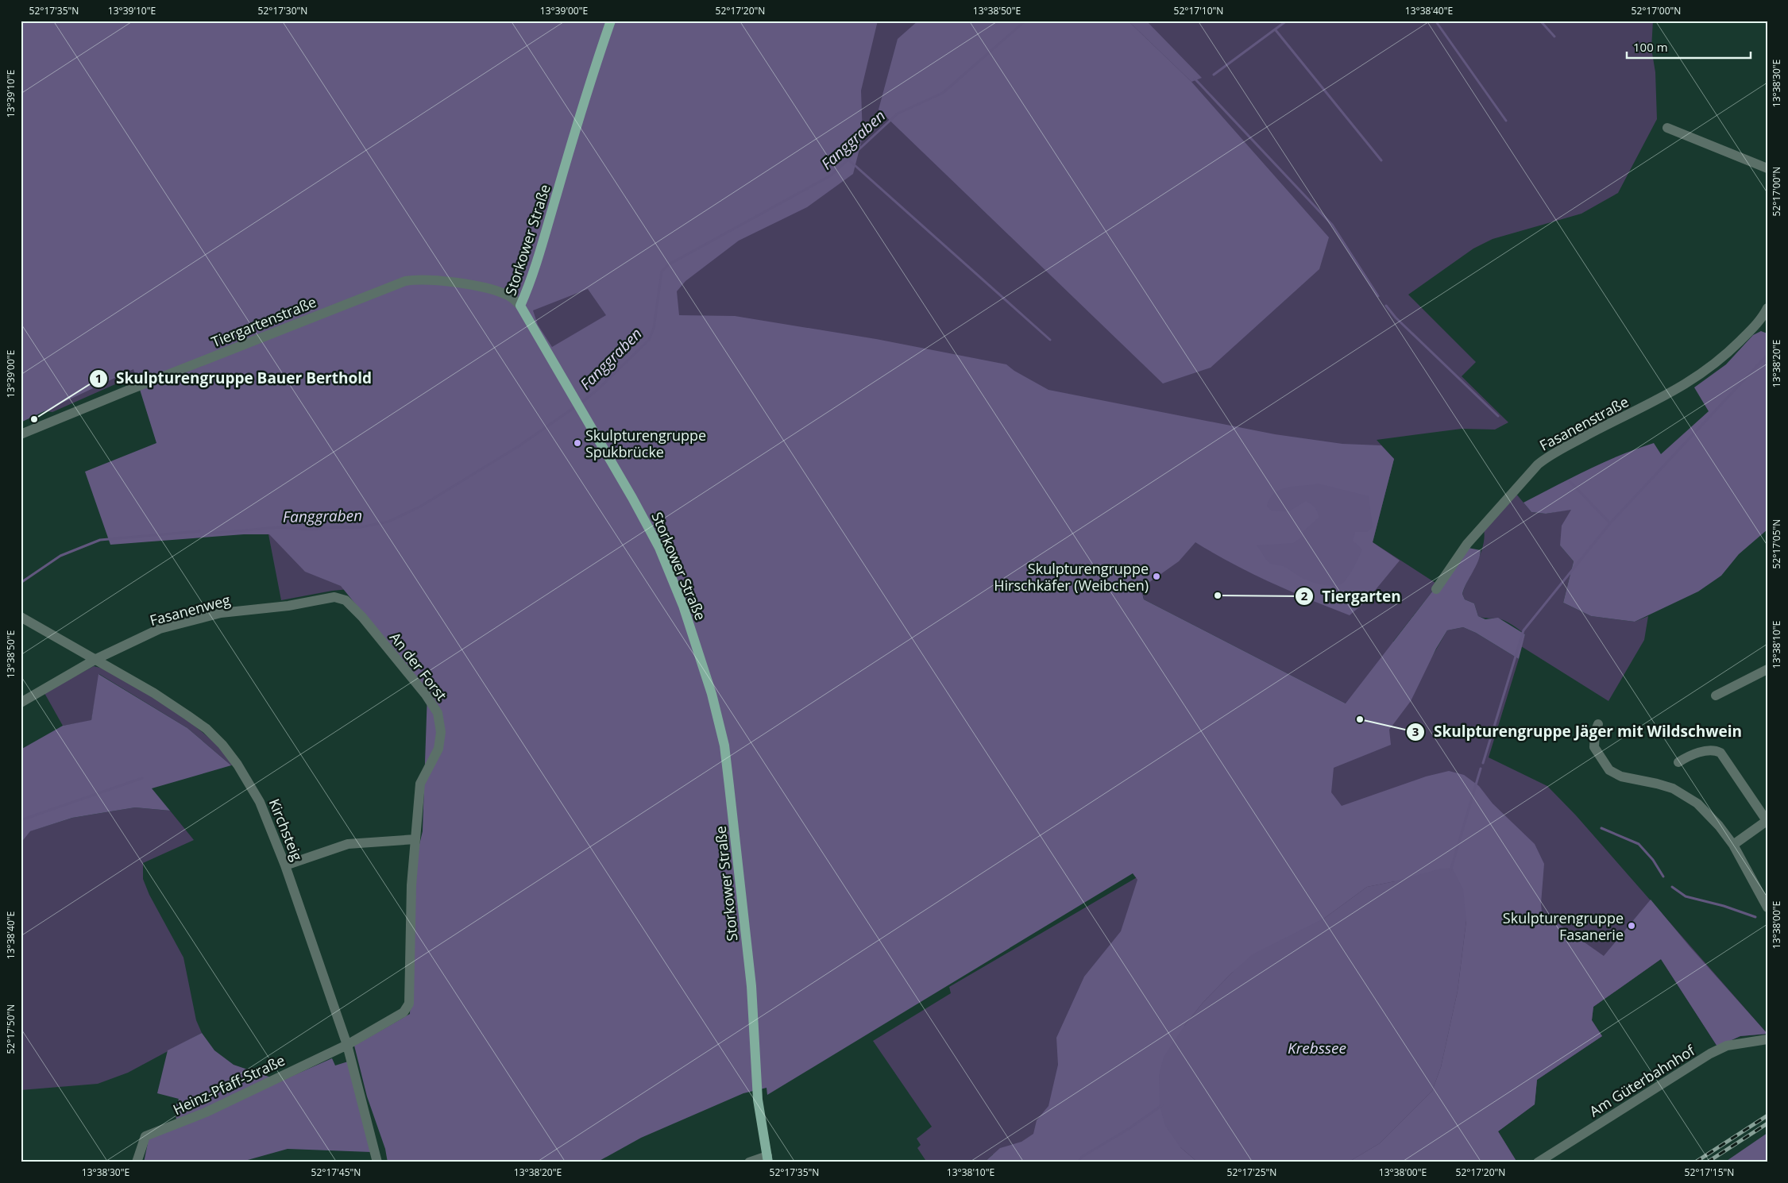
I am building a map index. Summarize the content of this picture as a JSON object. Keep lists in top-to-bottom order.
{
  "streets": {
    "main road": ["Storkower Straße"],
    "street": [
      "Tiergartenstraße",
      "Fasanenstraße",
      "Fasanenweg",
      "An der Forst",
      "Kirchsteig",
      "Am Güterbahnhof",
      "Heinz-Pfaff-Straße"
    ]
  },
  "crossings": [
    ["Storkower Straße", "Tiergartenstraße"],
    ["Fasanenweg", "An der Forst"],
    ["Fasanenweg", "Kirchsteig"],
    ["An der Forst", "Kirchsteig"],
    ["An der Forst", "Heinz-Pfaff-Straße"],
    ["Kirchsteig", "Heinz-Pfaff-Straße"]
  ],
  "water": ["Fanggraben", "Krebssee"],
  "places": [
    "Skulpturengruppe Bauer Berthold",
    "Skulpturengruppe Spukbrücke",
    "Skulpturengruppe Hirschkäfer (Weibchen)",
    "Tiergarten",
    "Skulpturengruppe Jäger mit Wildschwein",
    "Skulpturengruppe Fasanerie"
  ],
  "scale_bar": "100 m",
  "coordinates": [
    "52°17'35\"N",
    "13°39'10\"E",
    "52°17'30\"N",
    "13°39'00\"E",
    "52°17'20\"N",
    "13°38'50\"E",
    "52°17'10\"N",
    "13°38'40\"E",
    "52°17'00\"N",
    "13°38'30\"E",
    "13°38'20\"E",
    "52°17'05\"N",
    "13°38'10\"E",
    "13°38'00\"E",
    "52°17'50\"N",
    "52°17'45\"N",
    "52°17'25\"N",
    "52°17'15\"N"
  ]
}
